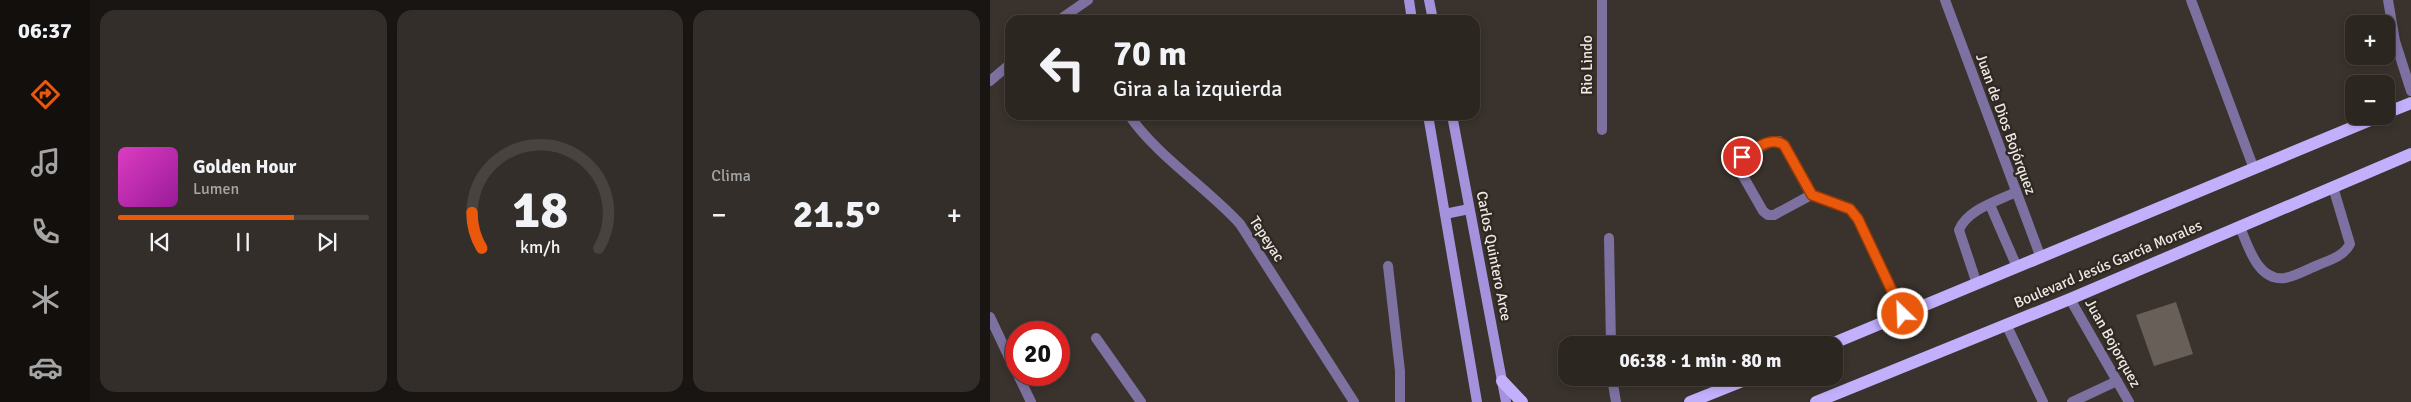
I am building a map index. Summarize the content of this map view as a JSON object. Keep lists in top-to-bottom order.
{
  "streets": {
    "main road": ["Carlos Quintero Arce", "Boulevard Jesús García Morales"],
    "street": [
      "Rio Lindo",
      "Juan de Dios Bojórquez",
      "Tepeyac",
      "Juan Bojorquez"
    ]
  },
  "crossings": [
    ["Juan de Dios Bojórquez", "Boulevard Jesús García Morales"],
    ["Boulevard Jesús García Morales", "Juan Bojorquez"]
  ],
  "page": {
    "tabs": "06:37",
    "tile": "Clima",
    "map_buttons": ["+", "−"],
    "turn": ["70 m", "Gira a la izquierda"],
    "song": ["Golden Hour", "Lumen"],
    "heat": ["−", "21.5°", "+"],
    "limit": "20",
    "trip": "06:38 · 1 min · 80 m",
    "gauge": ["18", "km/h"]
  }
}
